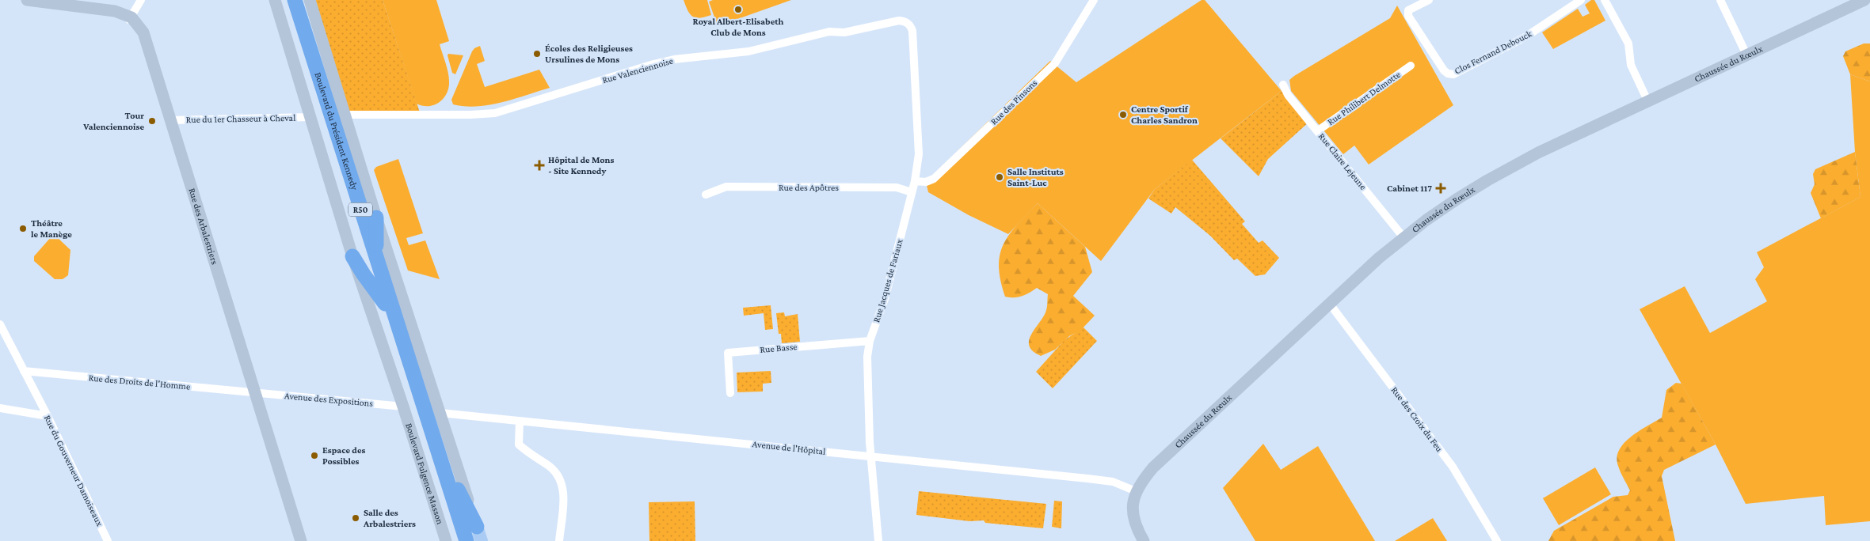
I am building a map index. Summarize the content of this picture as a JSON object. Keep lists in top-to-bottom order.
{
  "streets": {
    "highway": ["Boulevard du Président Kennedy", "R50", "Boulevard Fulgence Masson"],
    "main road": ["Chaussée du Rœulx", "Rue des Arbalestriers"],
    "street": [
      "Clos Fernand Debouck",
      "Rue Valenciennoise",
      "Rue Philibert Delmotte",
      "Rue des Pinsons",
      "Rue du 1er Chasseur à Cheval",
      "Rue Claire Lejeune",
      "Rue des Apôtres",
      "Rue Jacques de Fariaux",
      "Rue Basse",
      "Rue des Droits de l'Homme",
      "Avenue des Expositions",
      "Rue des Croix du Feu",
      "Avenue de l'Hôpital",
      "Rue du Gouverneur Damoiseaux"
    ]
  },
  "crossings": [
    ["Chaussée du Rœulx", "Rue Claire Lejeune"],
    ["Chaussée du Rœulx", "Rue des Croix du Feu"],
    ["Chaussée du Rœulx", "Avenue de l'Hôpital"],
    ["Rue Valenciennoise", "Boulevard du Président Kennedy"],
    ["Rue Valenciennoise", "Rue Jacques de Fariaux"],
    ["Rue Philibert Delmotte", "Rue Claire Lejeune"],
    ["Rue des Pinsons", "Rue Jacques de Fariaux"],
    ["Rue du 1er Chasseur à Cheval", "Boulevard du Président Kennedy"],
    ["Rue du 1er Chasseur à Cheval", "Rue des Arbalestriers"],
    ["Boulevard du Président Kennedy", "Avenue des Expositions"],
    ["Boulevard du Président Kennedy", "Avenue de l'Hôpital"],
    ["Boulevard du Président Kennedy", "Boulevard Fulgence Masson"],
    ["Rue des Apôtres", "Rue Jacques de Fariaux"],
    ["Rue des Arbalestriers", "Rue des Droits de l'Homme"],
    ["Rue des Arbalestriers", "Avenue des Expositions"],
    ["Rue Jacques de Fariaux", "Rue Basse"],
    ["Rue Jacques de Fariaux", "Avenue de l'Hôpital"],
    ["Rue des Droits de l'Homme", "Avenue des Expositions"],
    ["Rue des Droits de l'Homme", "Rue du Gouverneur Damoiseaux"],
    ["Avenue des Expositions", "Boulevard Fulgence Masson"]
  ],
  "places": {
    "other": [
      "Royal Albert-Elisabeth Club de Mons",
      "Écoles des Religieuses Ursulines de Mons",
      "Centre Sportif Charles Sandron",
      "Tour Valenciennoise",
      "Salle Instituts Saint-Luc",
      "Théâtre le Manège",
      "Espace des Possibles",
      "Salle des Arbalestriers"
    ],
    "health": ["Hôpital de Mons - Site Kennedy", "Cabinet 117"]
  }
}
